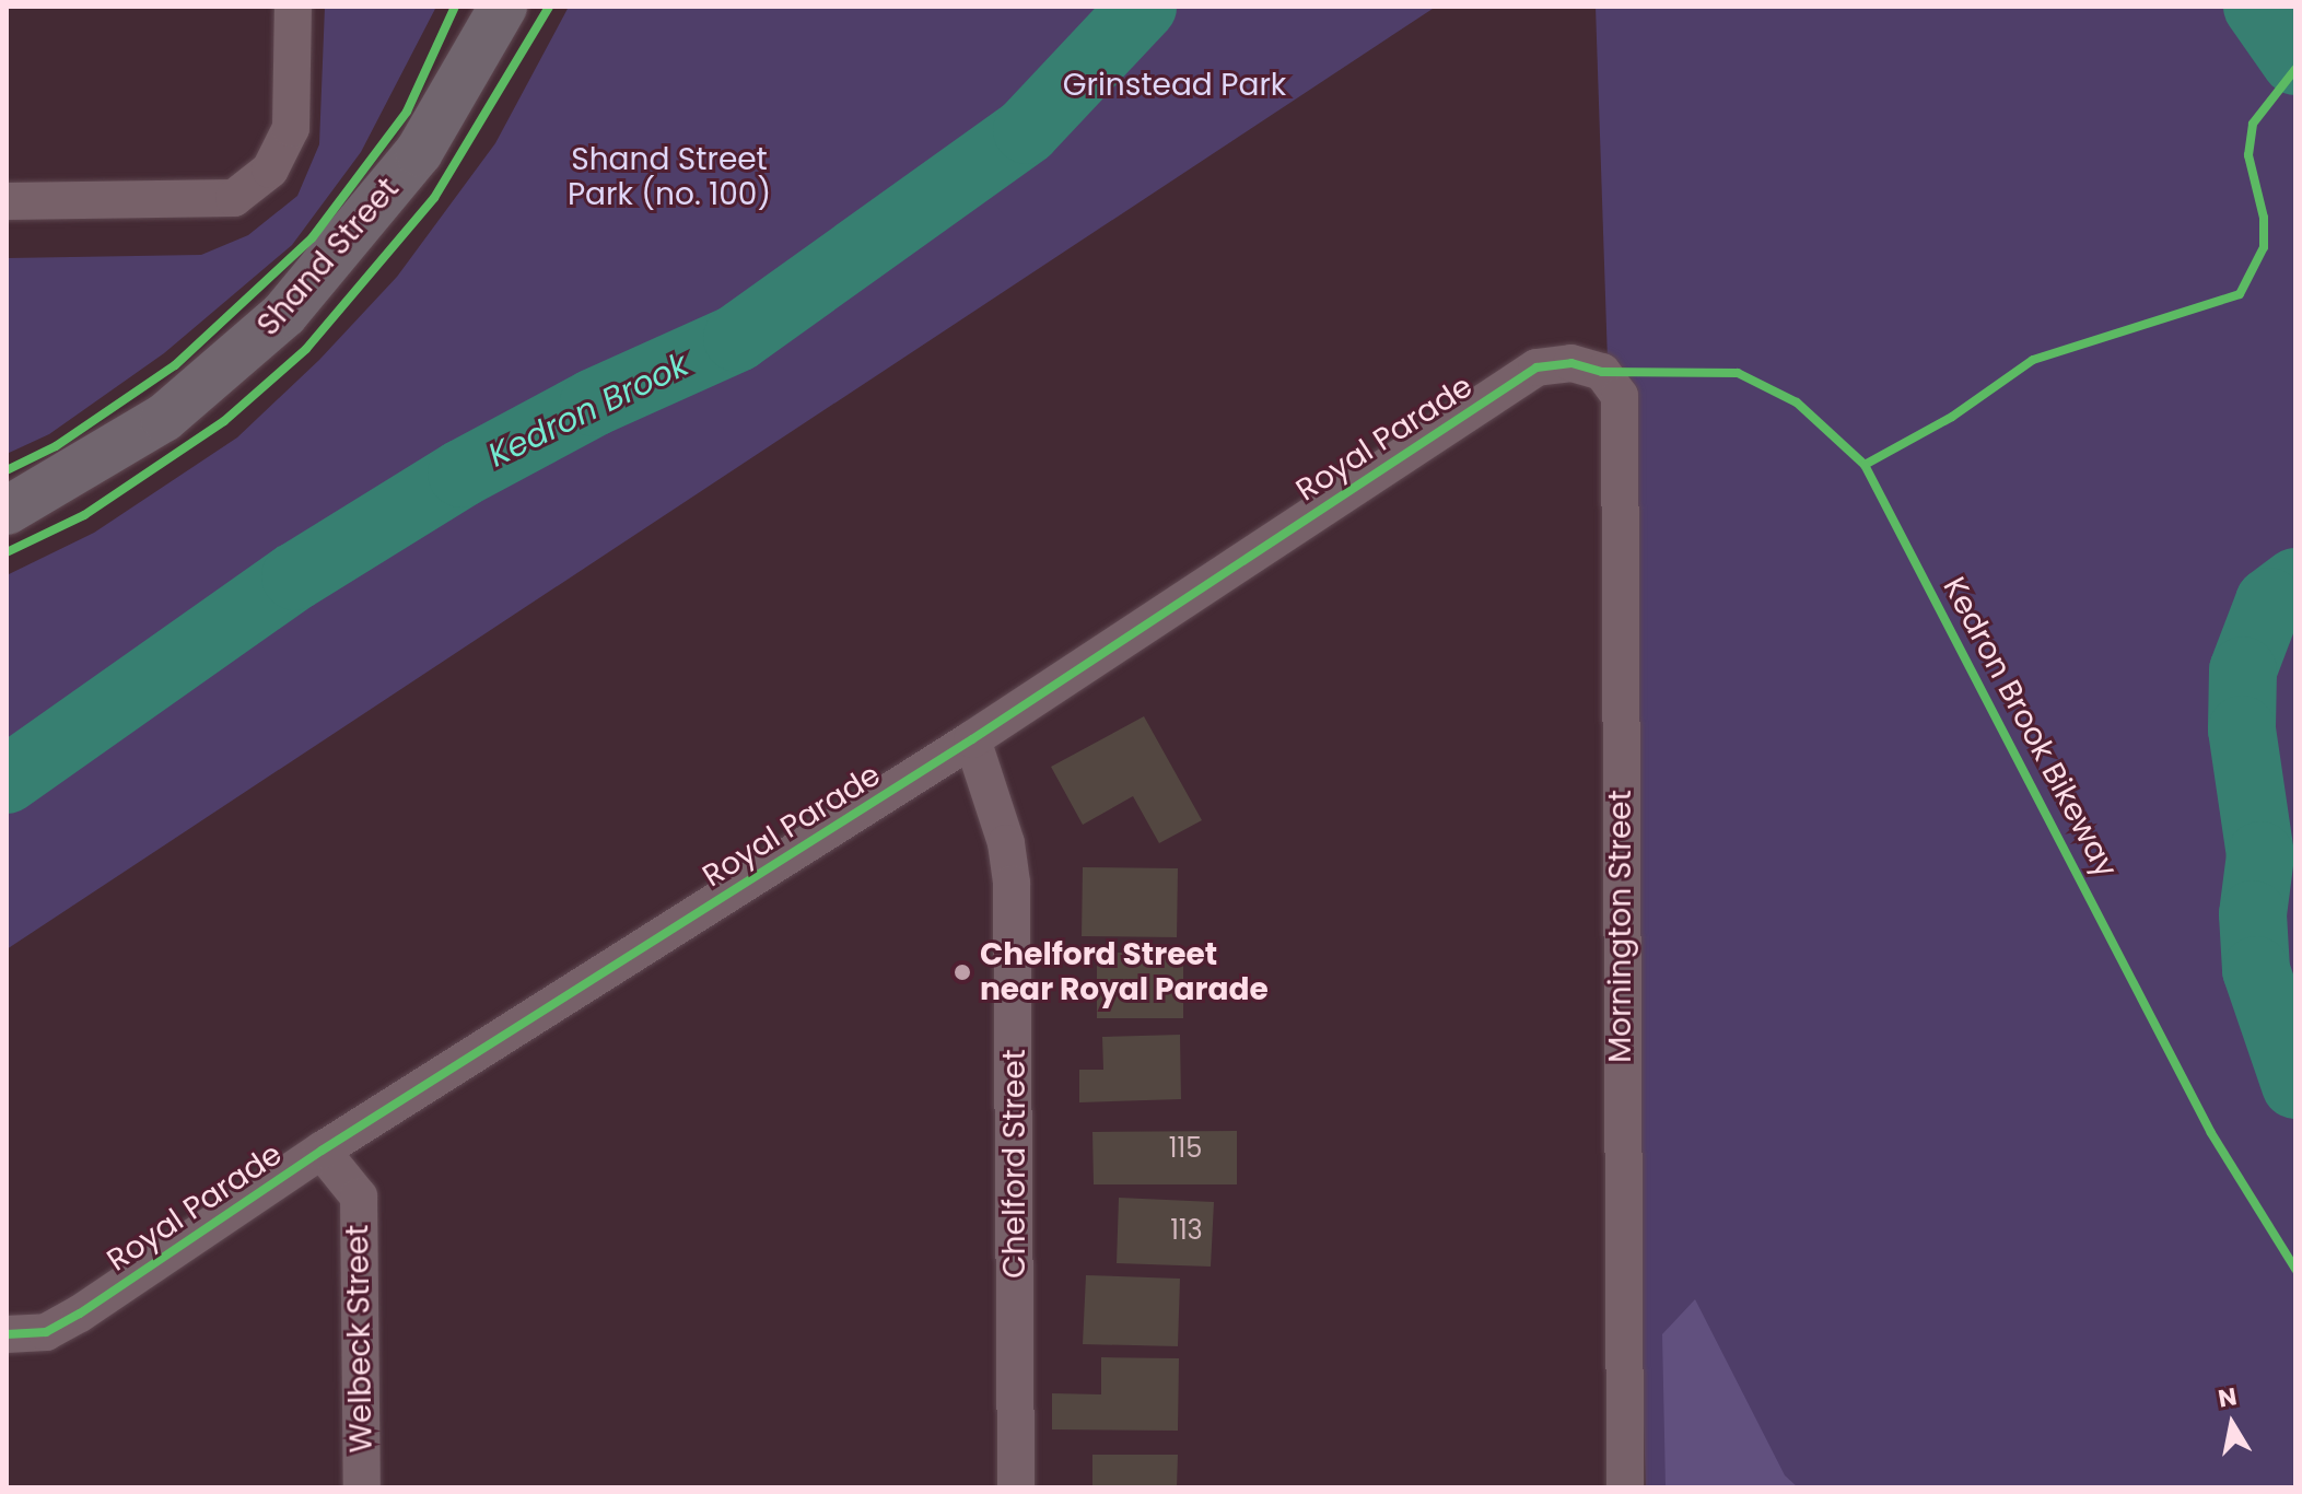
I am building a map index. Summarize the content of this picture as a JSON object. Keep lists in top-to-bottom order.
{
  "streets": {
    "main road": ["Shand Street"],
    "street": [
      "Royal Parade",
      "Mornington Street",
      "Chelford Street",
      "Welbeck Street"
    ],
    "cycle path": ["Kedron Brook Bikeway"]
  },
  "crossings": [
    ["Royal Parade", "Mornington Street"],
    ["Royal Parade", "Chelford Street"],
    ["Royal Parade", "Welbeck Street"]
  ],
  "water": ["Kedron Brook"],
  "parks": ["Grinstead Park", "Shand Street Park (no. 100)"],
  "places": ["Chelford Street near Royal Parade"],
  "house_numbers": ["115", "113"],
  "north": "top"
}
